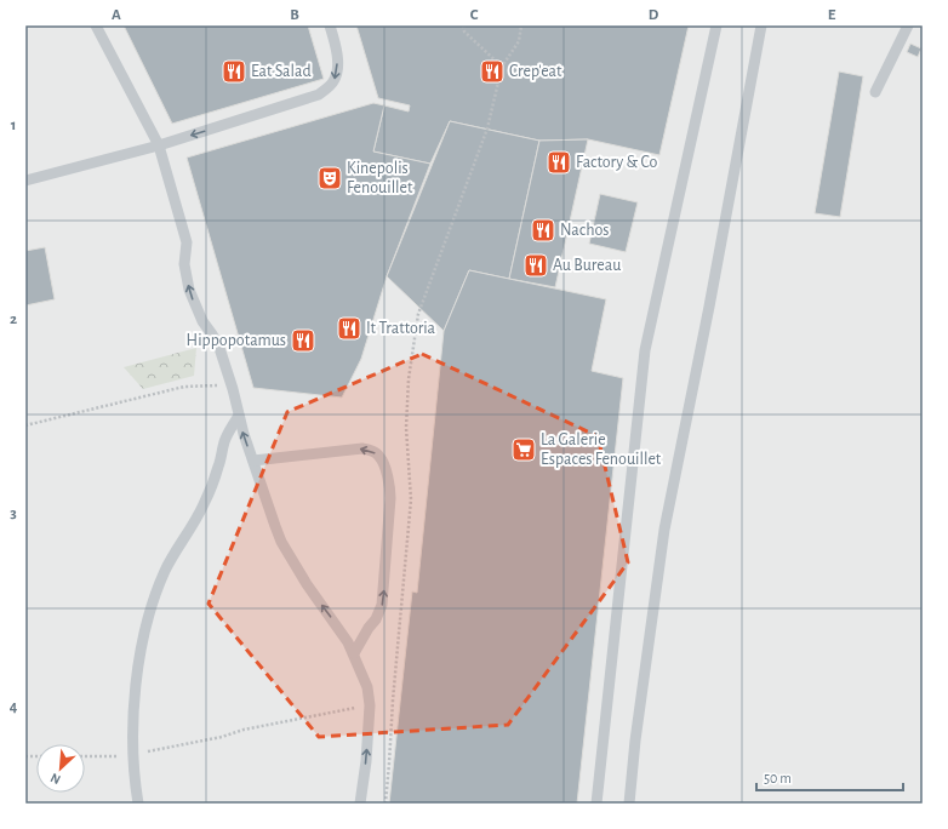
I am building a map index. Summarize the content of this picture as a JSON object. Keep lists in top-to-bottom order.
{
  "places": {
    "restaurant": [
      "Eat Salad",
      "Crep'eat",
      "Factory & Co",
      "Nachos",
      "Au Bureau",
      "It Trattoria",
      "Hippopotamus"
    ],
    "theatre": ["Kinepolis Fenouillet"],
    "supermarket": ["La Galerie Espaces Fenouillet"]
  },
  "scale_bar": "50 m",
  "north": "bottom left",
  "grid": {
    "columns": [
      "A",
      "B",
      "C",
      "D",
      "E"
    ],
    "rows": [
      "1",
      "2",
      "3",
      "4"
    ]
  }
}
